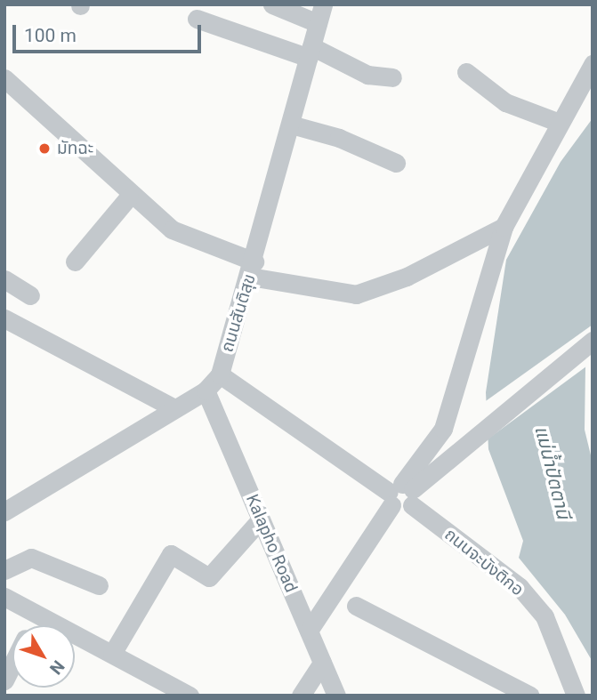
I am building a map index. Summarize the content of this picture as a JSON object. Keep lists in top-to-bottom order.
{
  "streets": {
    "street": ["ถนนสันติสุข", "Kalapho Road", "ถนนจะบังติกอ"]
  },
  "crossings": [
    ["ถนนสันติสุข", "Kalapho Road"],
    ["ถนนสันติสุข", "ถนนจะบังติกอ"]
  ],
  "water": ["แม่น้ำปัตตานี"],
  "places": ["มัทฉะ"],
  "scale_bar": "100 m",
  "north": "bottom right"
}
